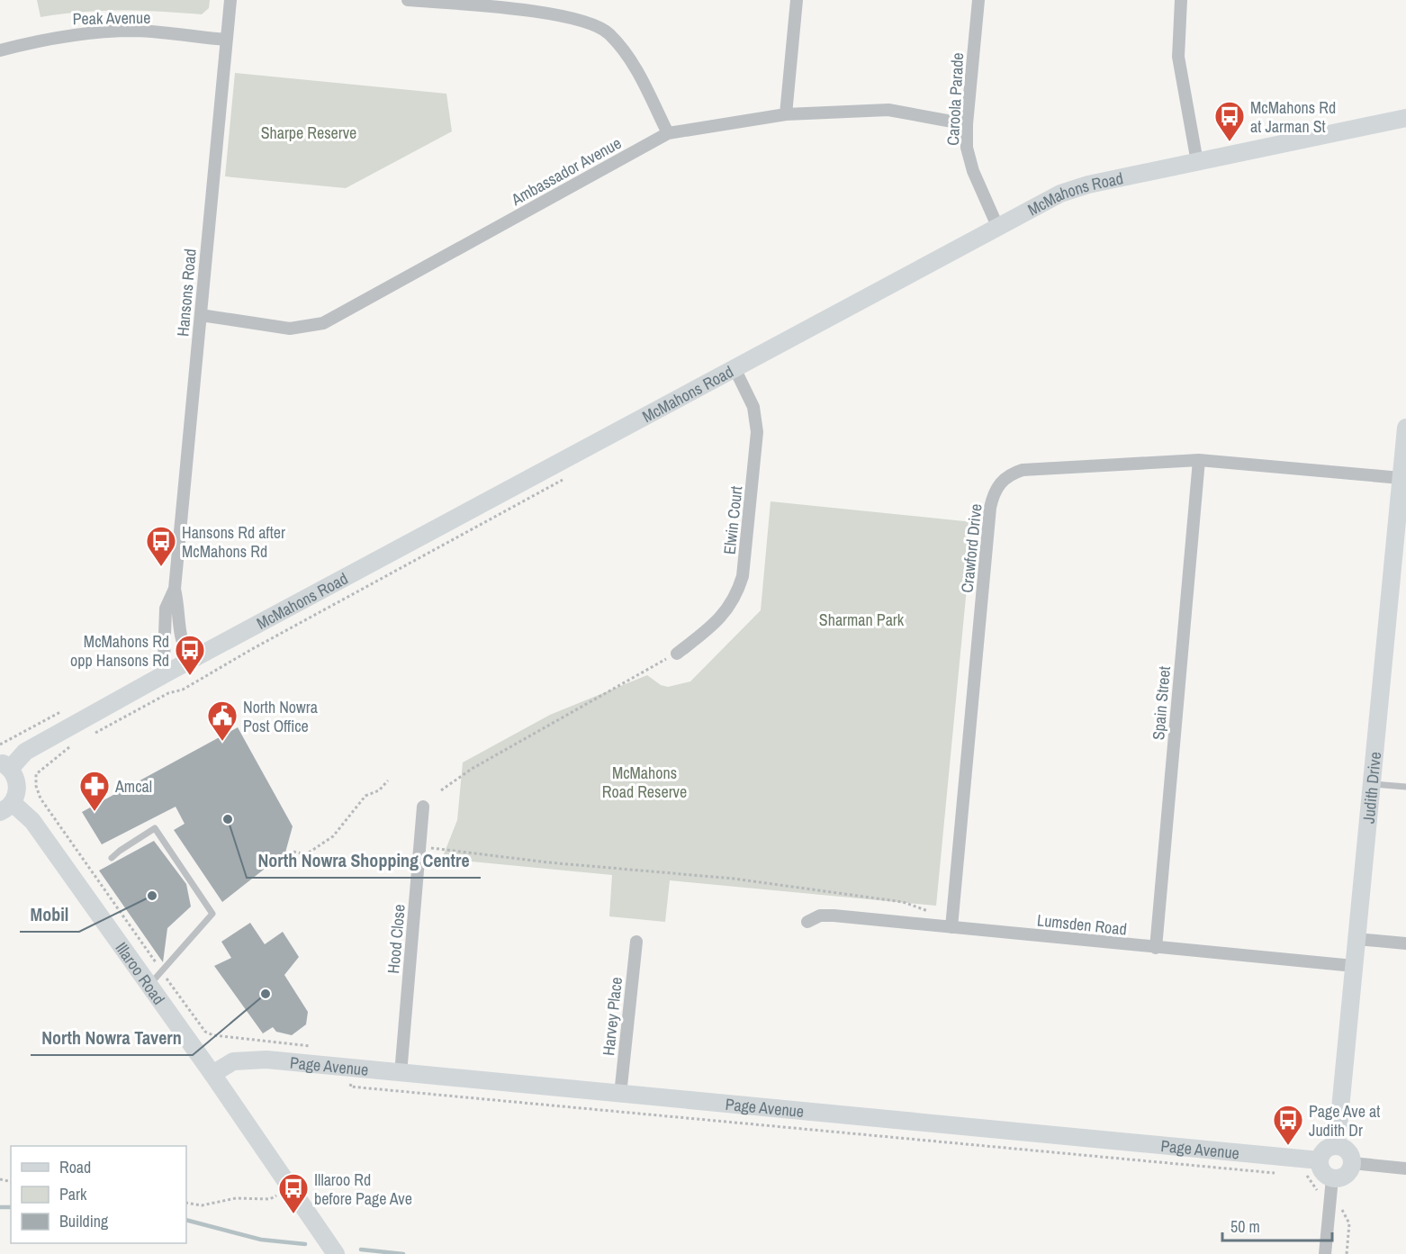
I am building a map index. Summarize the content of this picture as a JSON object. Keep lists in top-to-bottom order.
{
  "streets": {
    "main road": [
      "McMahons Road",
      "Judith Drive",
      "Illaroo Road",
      "Page Avenue"
    ],
    "street": [
      "Peak Avenue",
      "Caroola Parade",
      "Ambassador Avenue",
      "Hansons Road",
      "Elwin Court",
      "Crawford Drive",
      "Spain Street",
      "Lumsden Road",
      "Hood Close",
      "Harvey Place"
    ]
  },
  "crossings": [
    ["Peak Avenue", "Hansons Road"],
    ["Caroola Parade", "Ambassador Avenue"],
    ["Caroola Parade", "McMahons Road"],
    ["Ambassador Avenue", "Hansons Road"],
    ["McMahons Road", "Hansons Road"],
    ["McMahons Road", "Elwin Court"],
    ["Crawford Drive", "Spain Street"],
    ["Crawford Drive", "Judith Drive"],
    ["Crawford Drive", "Lumsden Road"],
    ["Spain Street", "Lumsden Road"],
    ["Judith Drive", "Lumsden Road"],
    ["Judith Drive", "Page Avenue"],
    ["Hood Close", "Page Avenue"],
    ["Illaroo Road", "Page Avenue"],
    ["Harvey Place", "Page Avenue"]
  ],
  "parks": ["Sharpe Reserve", "Sharman Park", "McMahons Road Reserve"],
  "places": {
    "bus stop": [
      "McMahons Rd at Jarman St",
      "Hansons Rd after McMahons Rd",
      "McMahons Rd opp Hansons Rd",
      "Page Ave at Judith Dr",
      "Illaroo Rd before Page Ave"
    ],
    "public building": ["North Nowra Post Office"],
    "pharmacy": ["Amcal"],
    "other": ["North Nowra Shopping Centre", "Mobil", "North Nowra Tavern"]
  },
  "legend": ["Road", "Park", "Building"],
  "scale_bar": "50 m"
}
